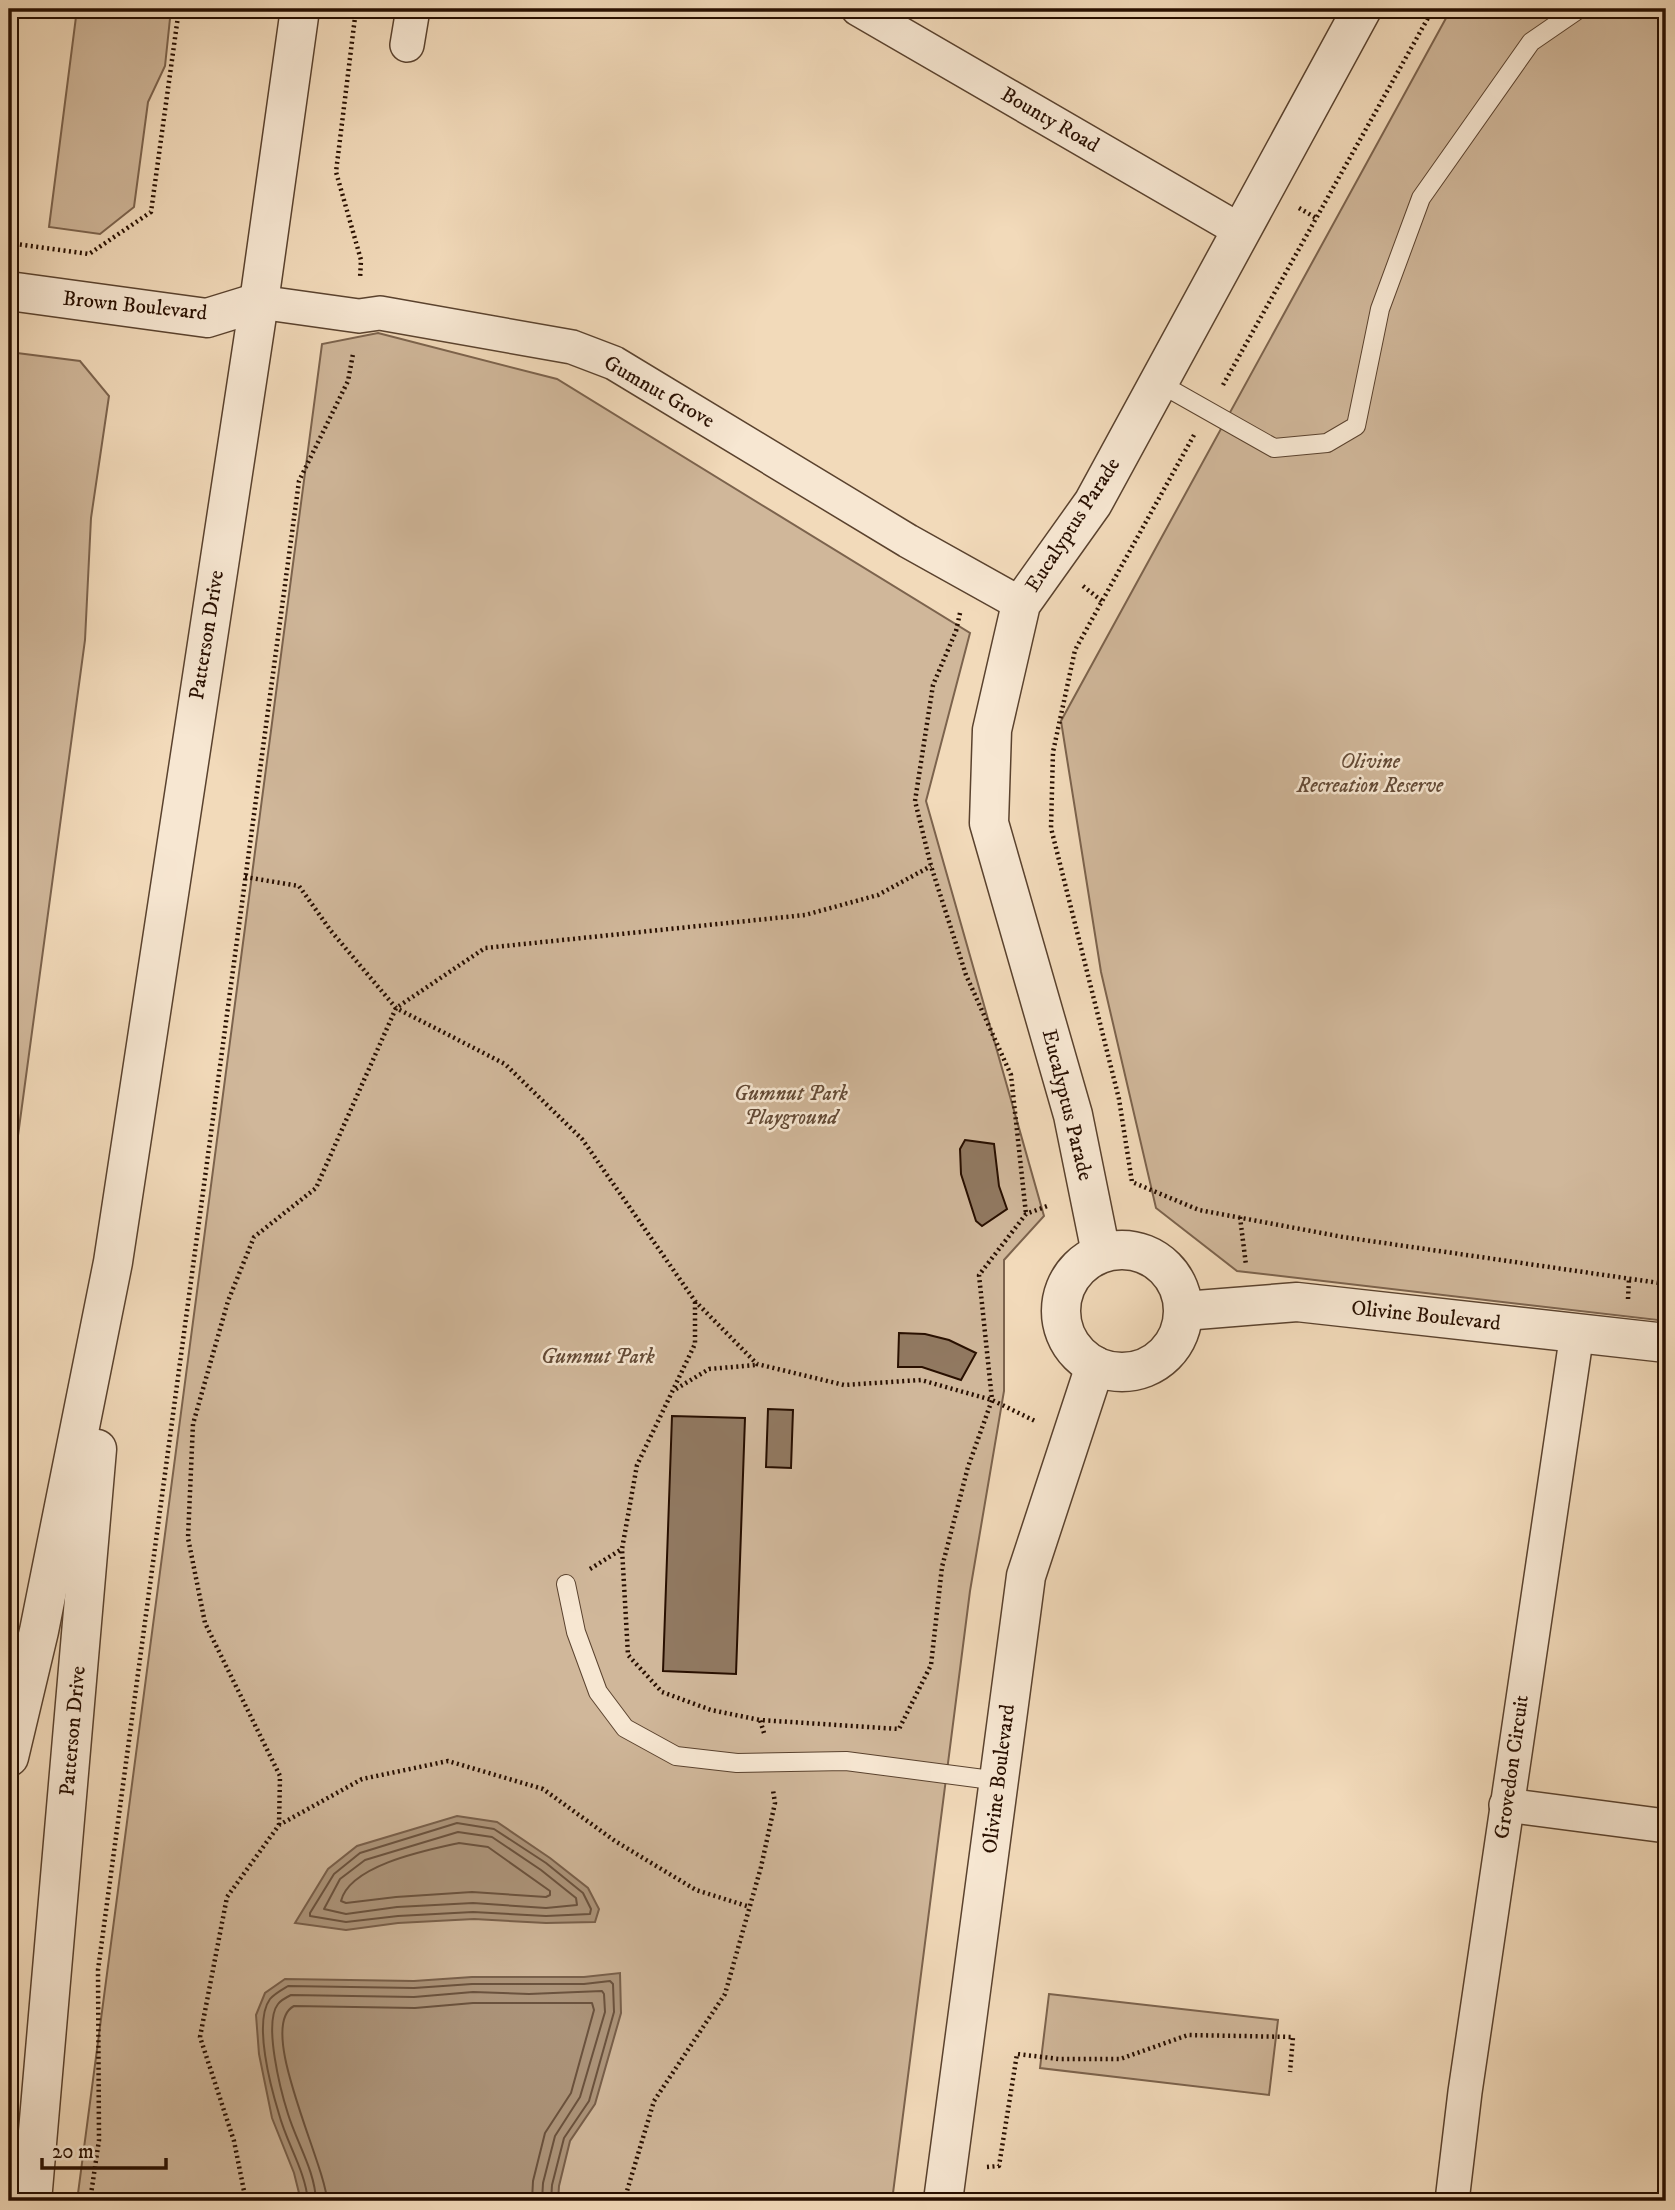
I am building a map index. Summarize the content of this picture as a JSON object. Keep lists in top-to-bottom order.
{
  "streets": {
    "street": [
      "Bounty Road",
      "Brown Boulevard",
      "Gumnut Grove",
      "Eucalyptus Parade",
      "Patterson Drive",
      "Olivine Boulevard",
      "Grovedon Circuit"
    ]
  },
  "crossings": [
    ["Bounty Road", "Eucalyptus Parade"],
    ["Brown Boulevard", "Gumnut Grove"],
    ["Brown Boulevard", "Patterson Drive"],
    ["Gumnut Grove", "Eucalyptus Parade"],
    ["Gumnut Grove", "Patterson Drive"],
    ["Eucalyptus Parade", "Olivine Boulevard"],
    ["Olivine Boulevard", "Grovedon Circuit"]
  ],
  "parks": ["Olivine Recreation Reserve", "Gumnut Park Playground", "Gumnut Park"],
  "scale_bar": "20 m"
}
